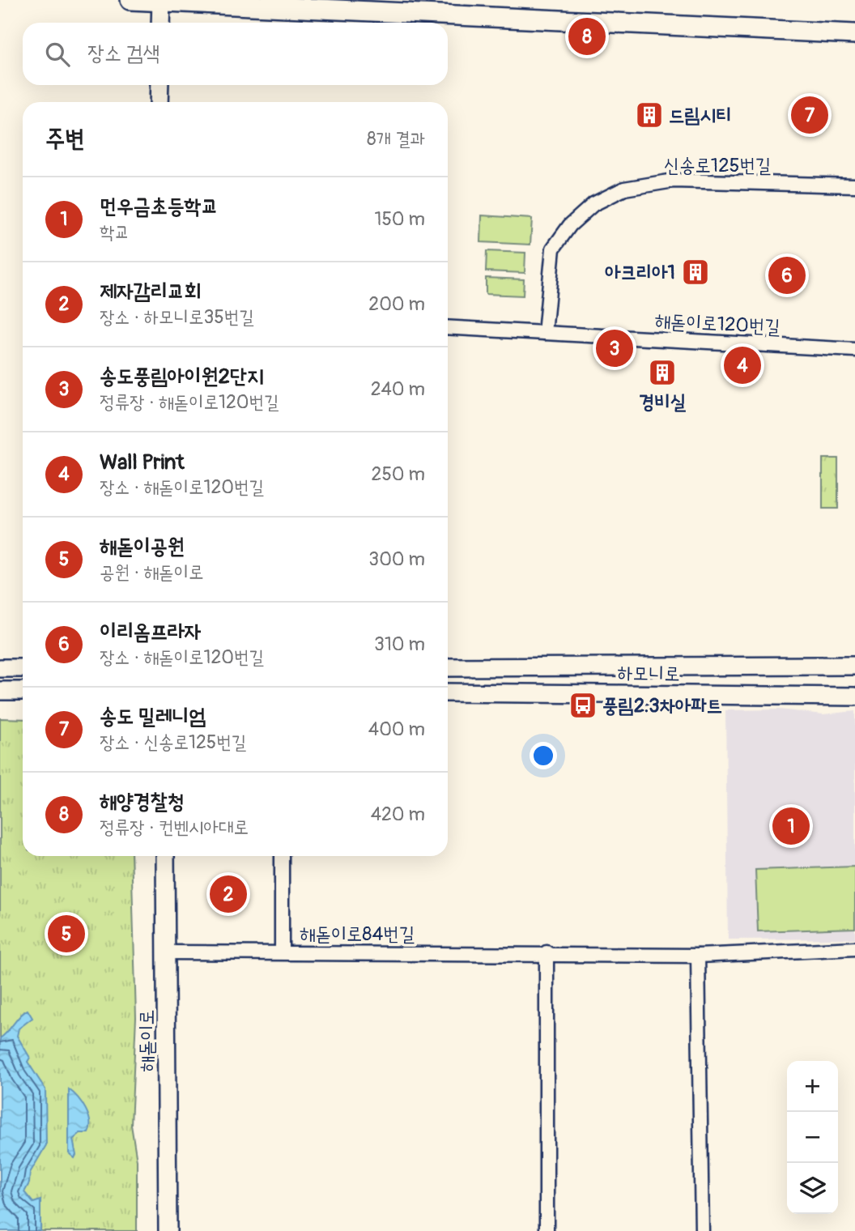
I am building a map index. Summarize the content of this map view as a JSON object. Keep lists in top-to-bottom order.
{
  "streets": {
    "street": [
      "신송로125번길",
      "해돋이로120번길",
      "하모니로",
      "해돋이로84번길",
      "해돋이로"
    ]
  },
  "crossings": [
    ["신송로125번길", "해돋이로120번길"],
    ["해돋이로84번길", "해돋이로"]
  ],
  "places": {
    "building": ["드림시티", "아크리아1", "경비실"],
    "bus stop": ["풍림2.3차아파트"]
  },
  "page": {
    "pins": [
      "8",
      "7",
      "6",
      "3",
      "4",
      "1",
      "2",
      "5"
    ],
    "search": "장소 검색",
    "heading": ["주변", "8개 결과"],
    "list": [
      {
        "mark": "1",
        "name": "먼우금초등학교",
        "note": "학교",
        "value": "150 m"
      },
      {
        "mark": "2",
        "name": "제자감리교회",
        "note": "장소 · 하모니로35번길",
        "value": "200 m"
      },
      {
        "mark": "3",
        "name": "송도풍림아이원2단지",
        "note": "정류장 · 해돋이로120번길",
        "value": "240 m"
      },
      {
        "mark": "4",
        "name": "Wall Print",
        "note": "장소 · 해돋이로120번길",
        "value": "250 m"
      },
      {
        "mark": "5",
        "name": "해돋이공원",
        "note": "공원 · 해돋이로",
        "value": "300 m"
      },
      {
        "mark": "6",
        "name": "이리옴프라자",
        "note": "장소 · 해돋이로120번길",
        "value": "310 m"
      },
      {
        "mark": "7",
        "name": "송도 밀레니엄",
        "note": "장소 · 신송로125번길",
        "value": "400 m"
      },
      {
        "mark": "8",
        "name": "해양경찰청",
        "note": "정류장 · 컨벤시아대로",
        "value": "420 m"
      }
    ],
    "map_buttons": ["+", "−"]
  }
}
